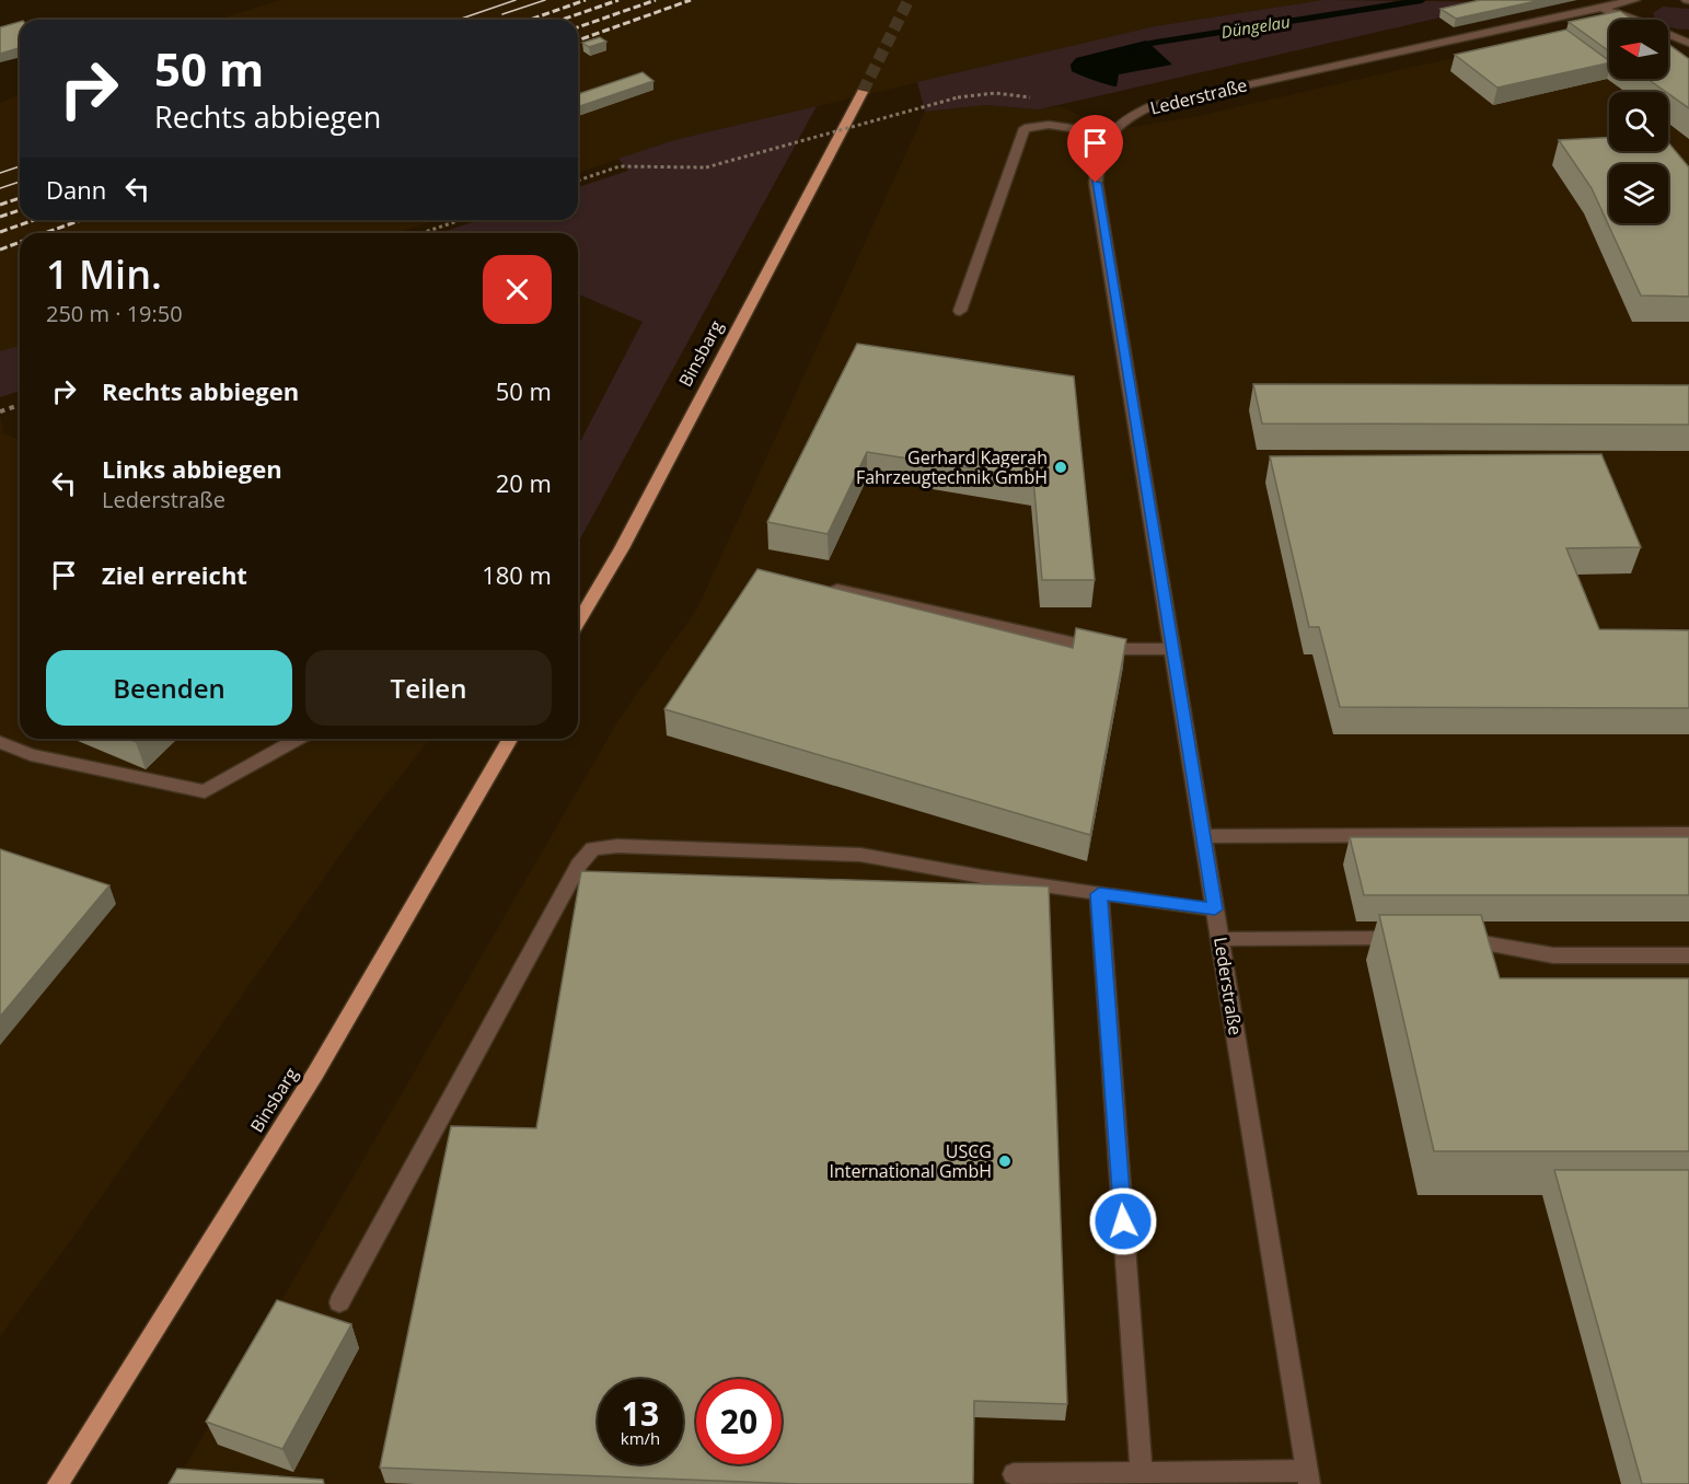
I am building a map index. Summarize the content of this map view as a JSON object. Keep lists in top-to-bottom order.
{
  "streets": {
    "main road": ["Binsbarg"],
    "street": ["Lederstraße"]
  },
  "water": ["Düngelau"],
  "places": ["Gerhard Kagerah Fahrzeugtechnik GmbH", "USCG International GmbH"],
  "north": "left",
  "page": {
    "turn": ["50 m", "Rechts abbiegen"],
    "then": "Dann",
    "heading": ["1 Min.", "250 m · 19:50"],
    "list": [
      {
        "name": "Rechts abbiegen",
        "value": "50 m"
      },
      {
        "name": "Links abbiegen",
        "note": "Lederstraße",
        "value": "20 m"
      },
      {
        "name": "Ziel erreicht",
        "value": "180 m"
      }
    ],
    "buttons": ["Beenden", "Teilen"],
    "speed": "13 km/h",
    "limit": "20"
  }
}
